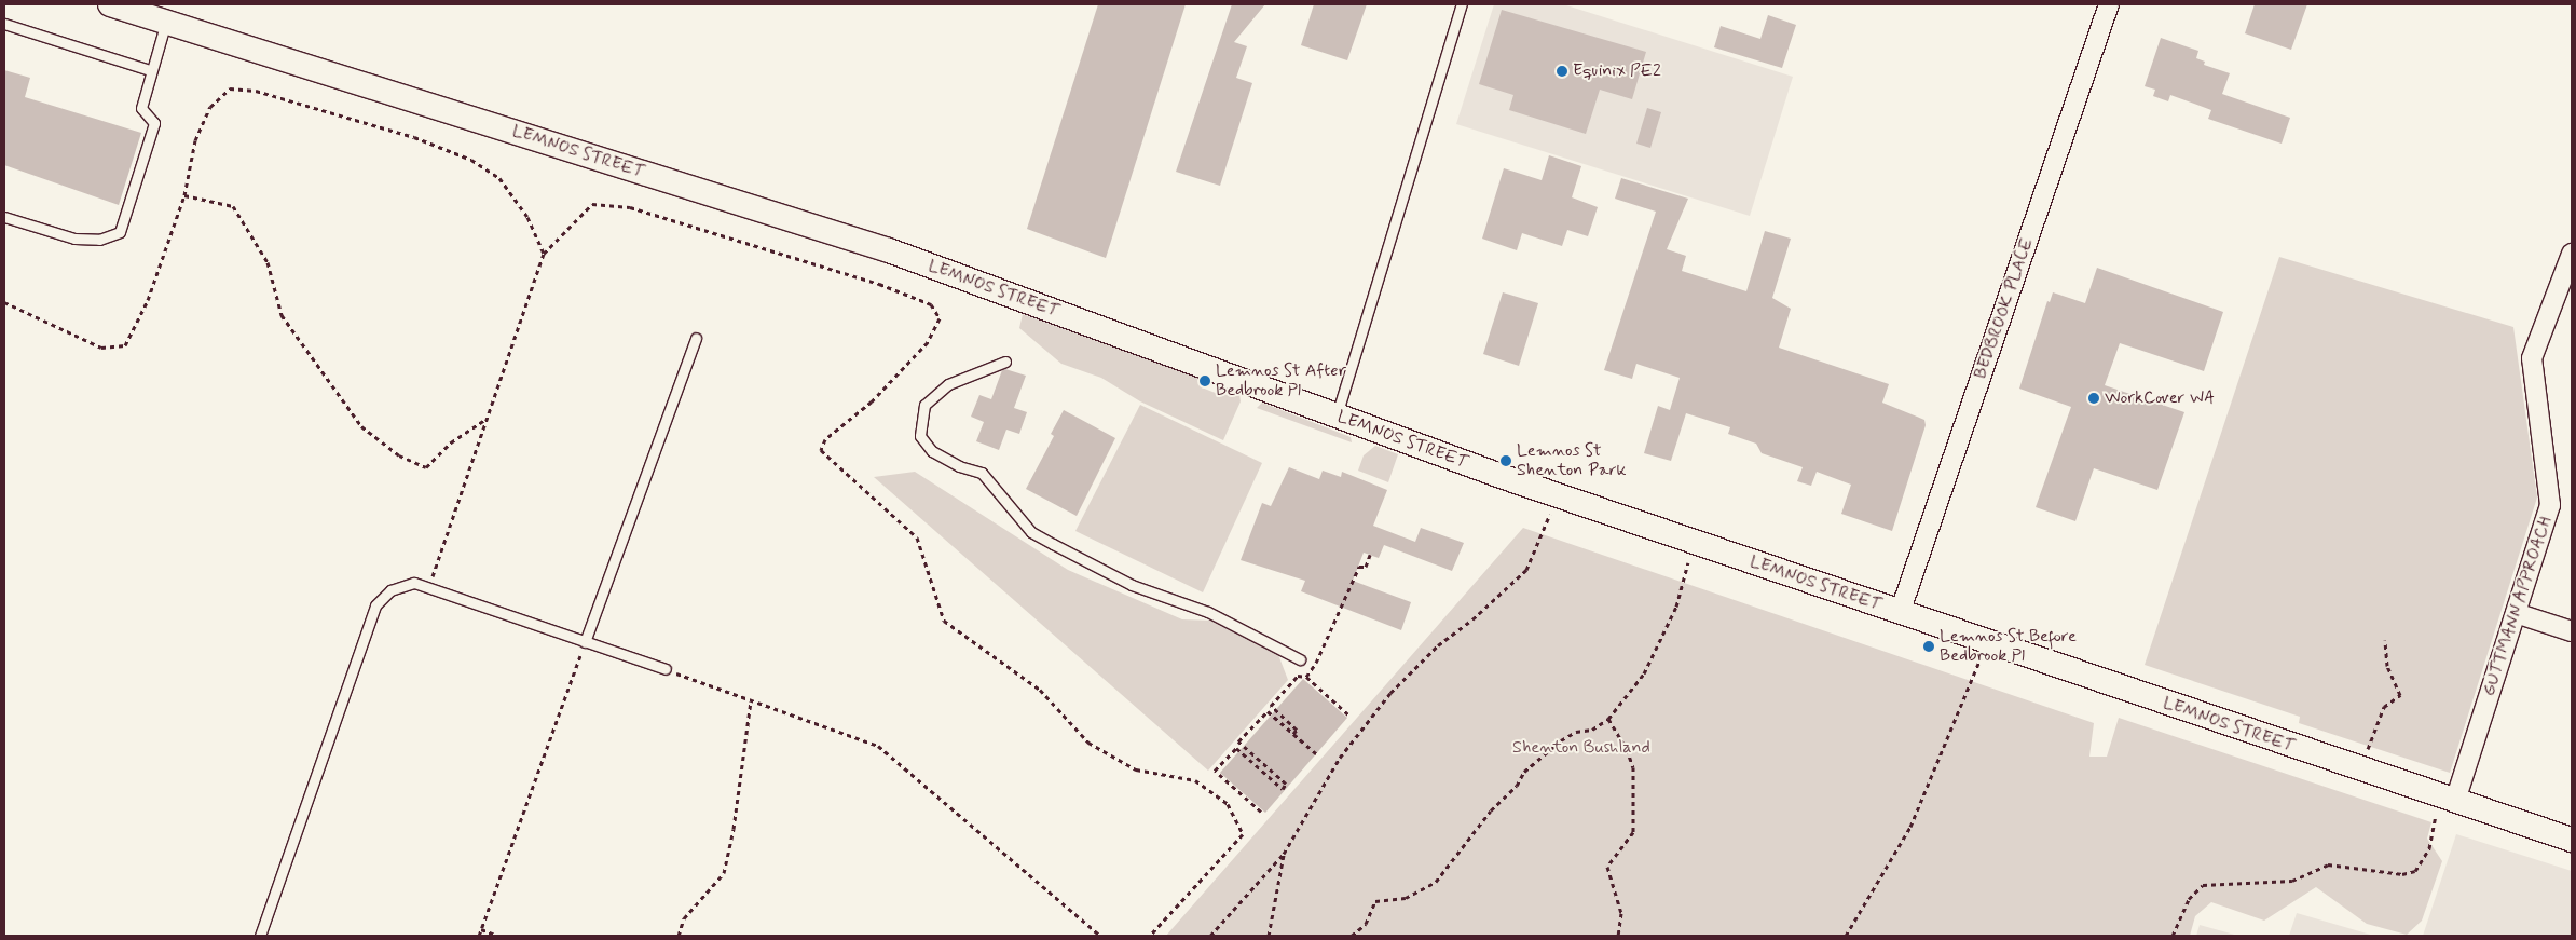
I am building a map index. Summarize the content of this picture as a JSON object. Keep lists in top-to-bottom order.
{
  "streets": {
    "street": ["LEMNOS STREET", "BEDBROOK PLACE", "GUTTMANN APPROACH"]
  },
  "crossings": [
    ["LEMNOS STREET", "BEDBROOK PLACE"],
    ["LEMNOS STREET", "GUTTMANN APPROACH"]
  ],
  "parks": ["Shenton Bushland"],
  "places": [
    "Equinix PE2",
    "Lemnos St After Bedbrook Pl",
    "WorkCover WA",
    "Lemnos St Shenton Park",
    "Lemnos St Before Bedbrook Pl"
  ]
}
